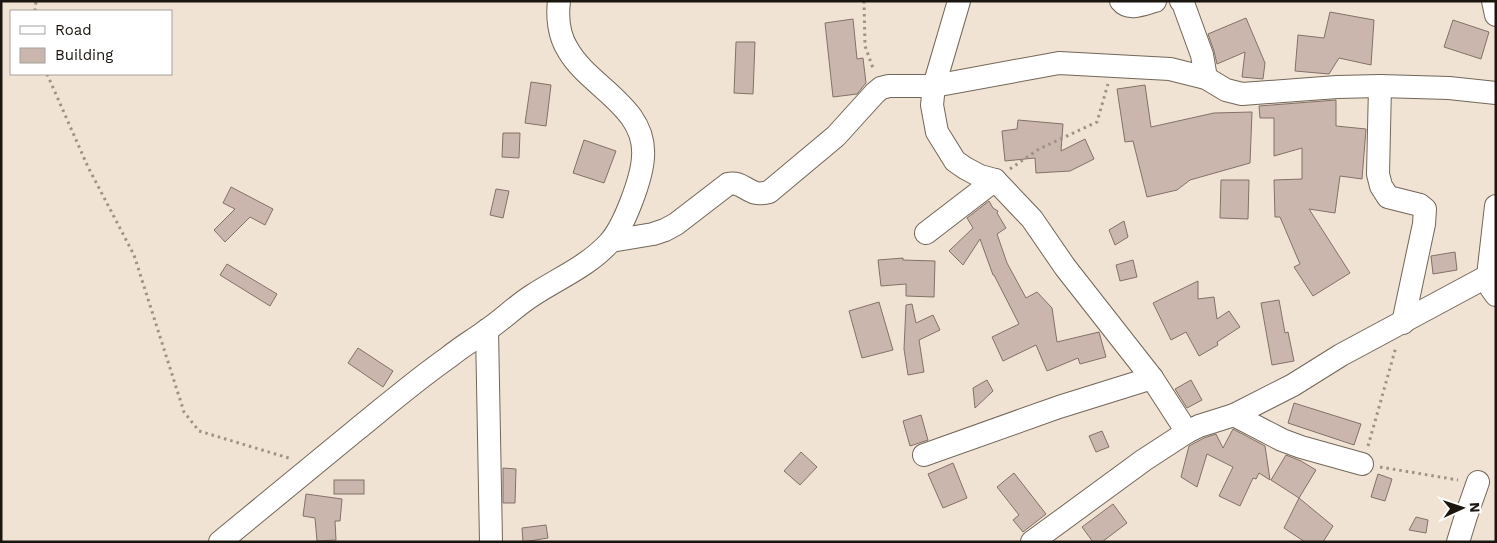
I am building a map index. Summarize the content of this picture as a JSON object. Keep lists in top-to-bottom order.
{
  "legend": ["Road", "Building"],
  "north": "right"
}
